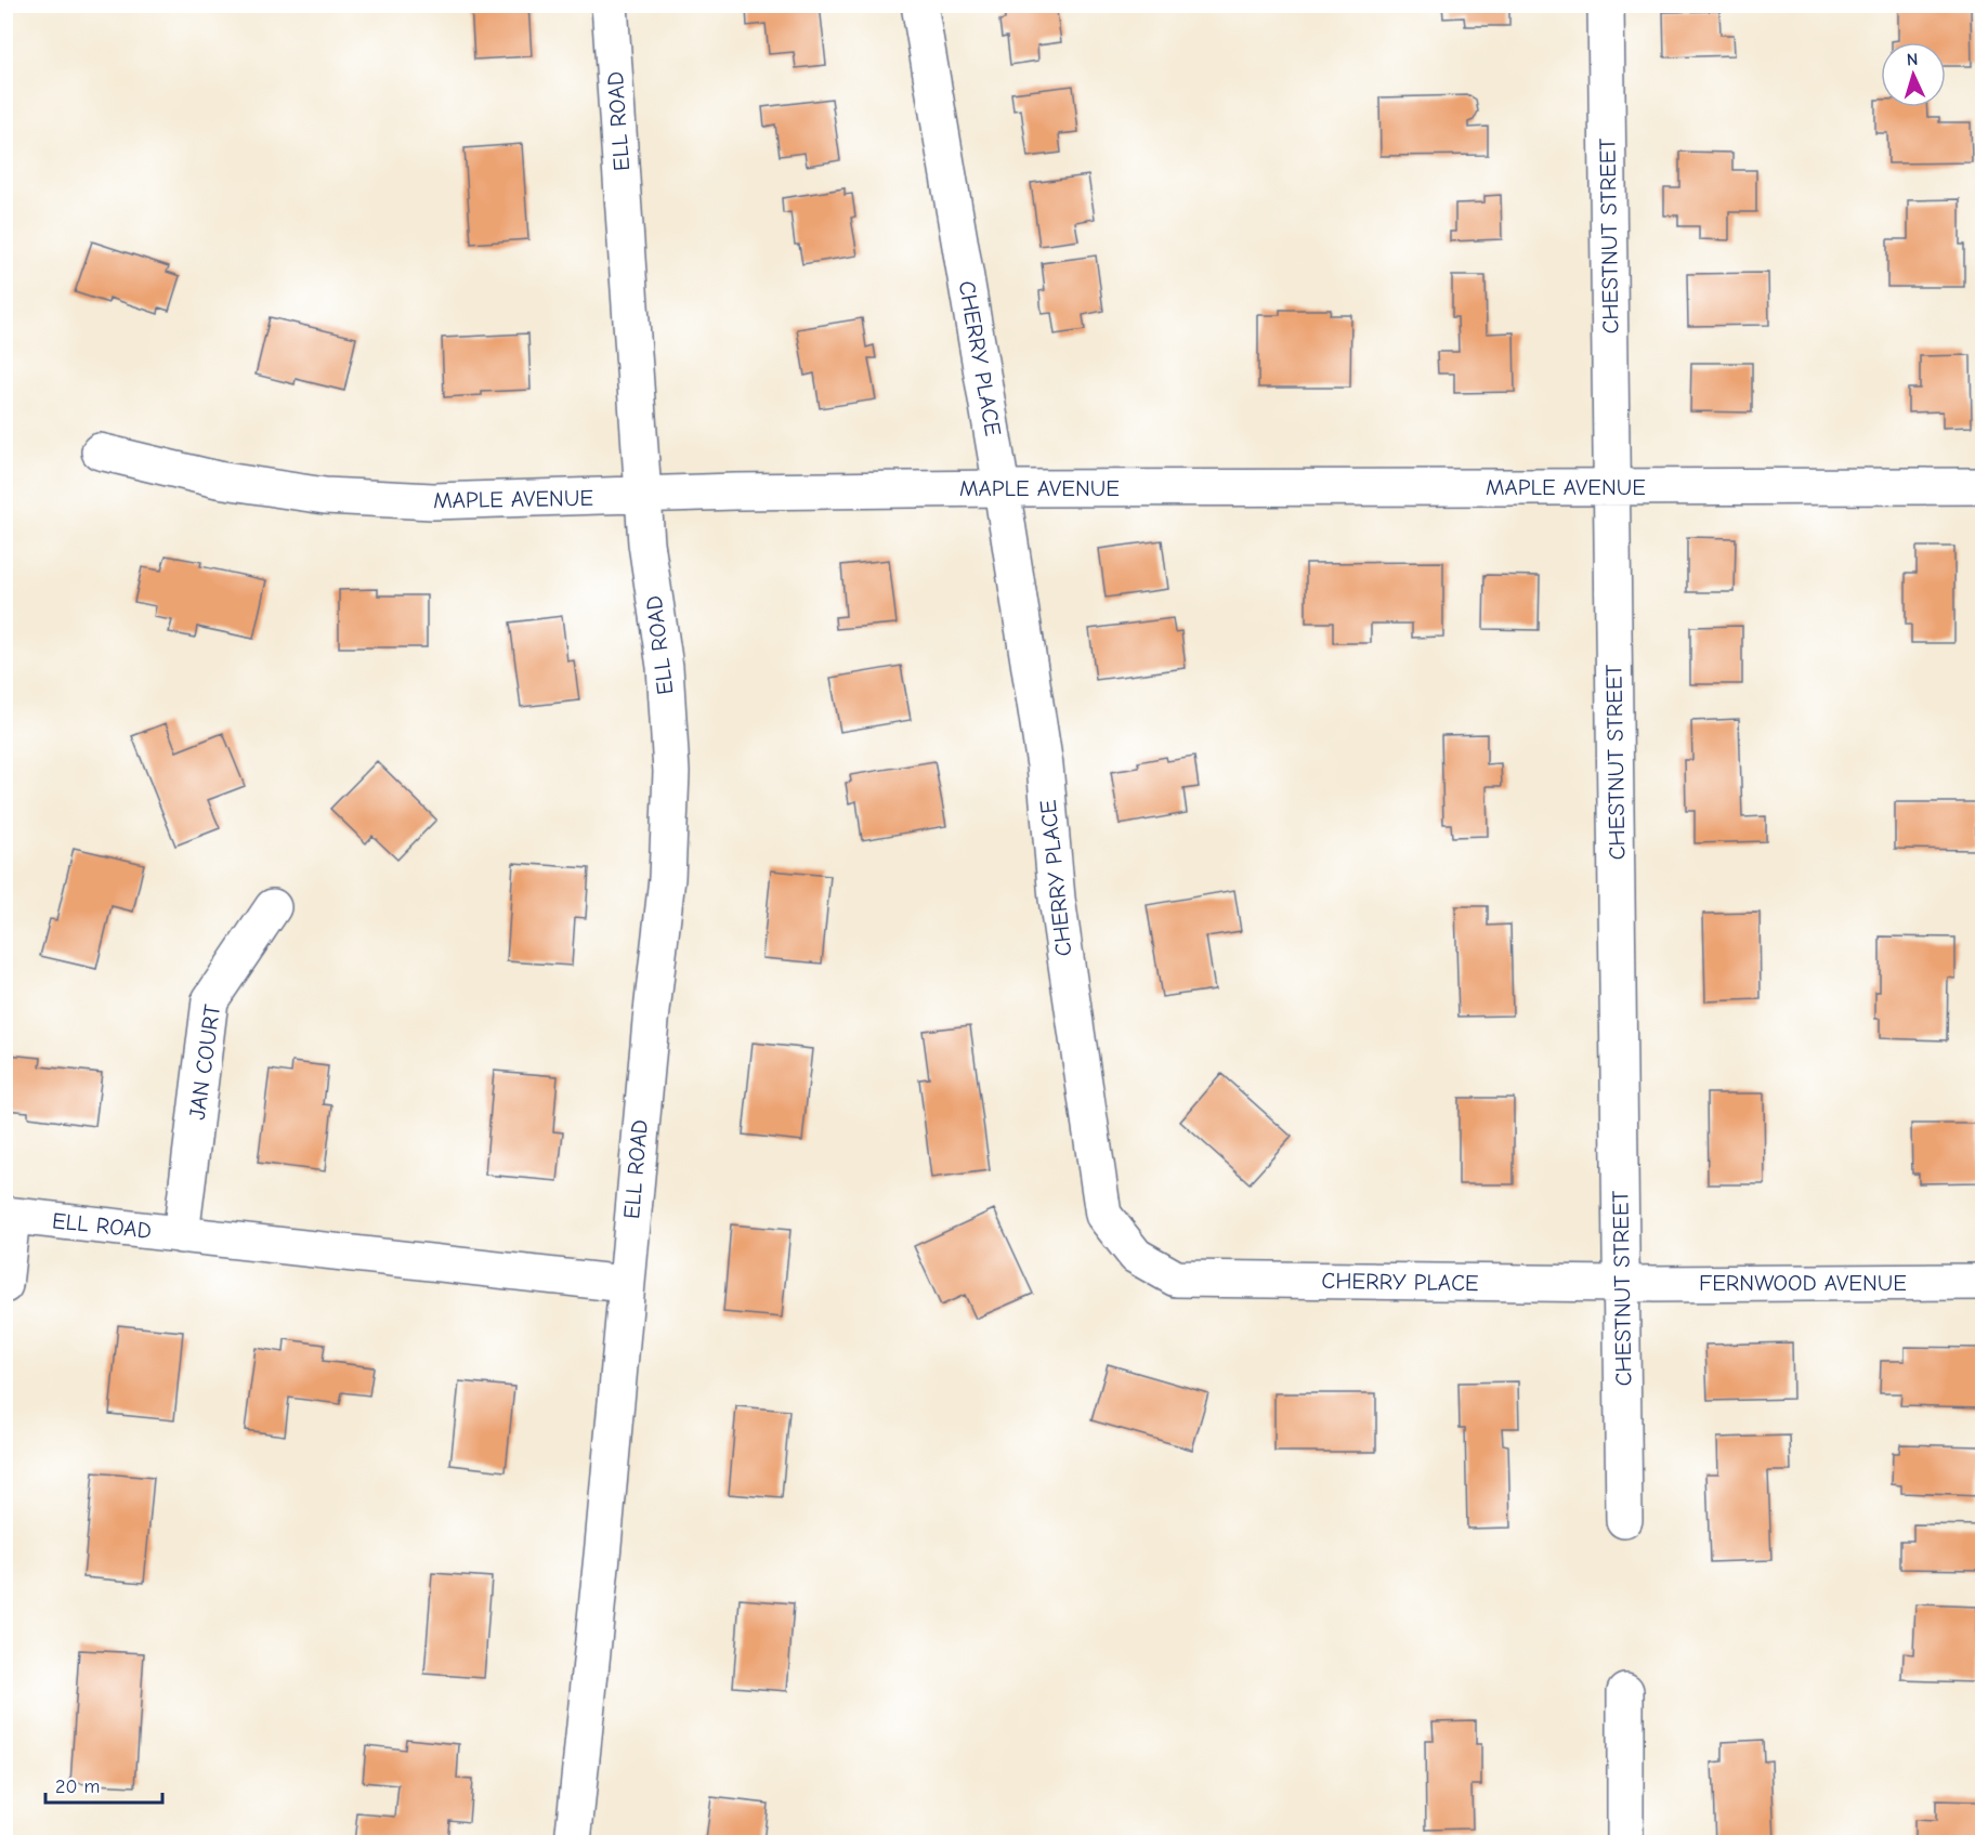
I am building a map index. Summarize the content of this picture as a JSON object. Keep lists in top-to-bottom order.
{
  "streets": {
    "street": [
      "ELL ROAD",
      "CHESTNUT STREET",
      "CHERRY PLACE",
      "MAPLE AVENUE",
      "JAN COURT",
      "FERNWOOD AVENUE"
    ]
  },
  "crossings": [
    ["ELL ROAD", "MAPLE AVENUE"],
    ["ELL ROAD", "JAN COURT"],
    ["CHESTNUT STREET", "CHERRY PLACE"],
    ["CHESTNUT STREET", "MAPLE AVENUE"],
    ["CHESTNUT STREET", "FERNWOOD AVENUE"],
    ["CHERRY PLACE", "MAPLE AVENUE"],
    ["CHERRY PLACE", "FERNWOOD AVENUE"]
  ],
  "scale_bar": "20 m",
  "north": "top"
}
